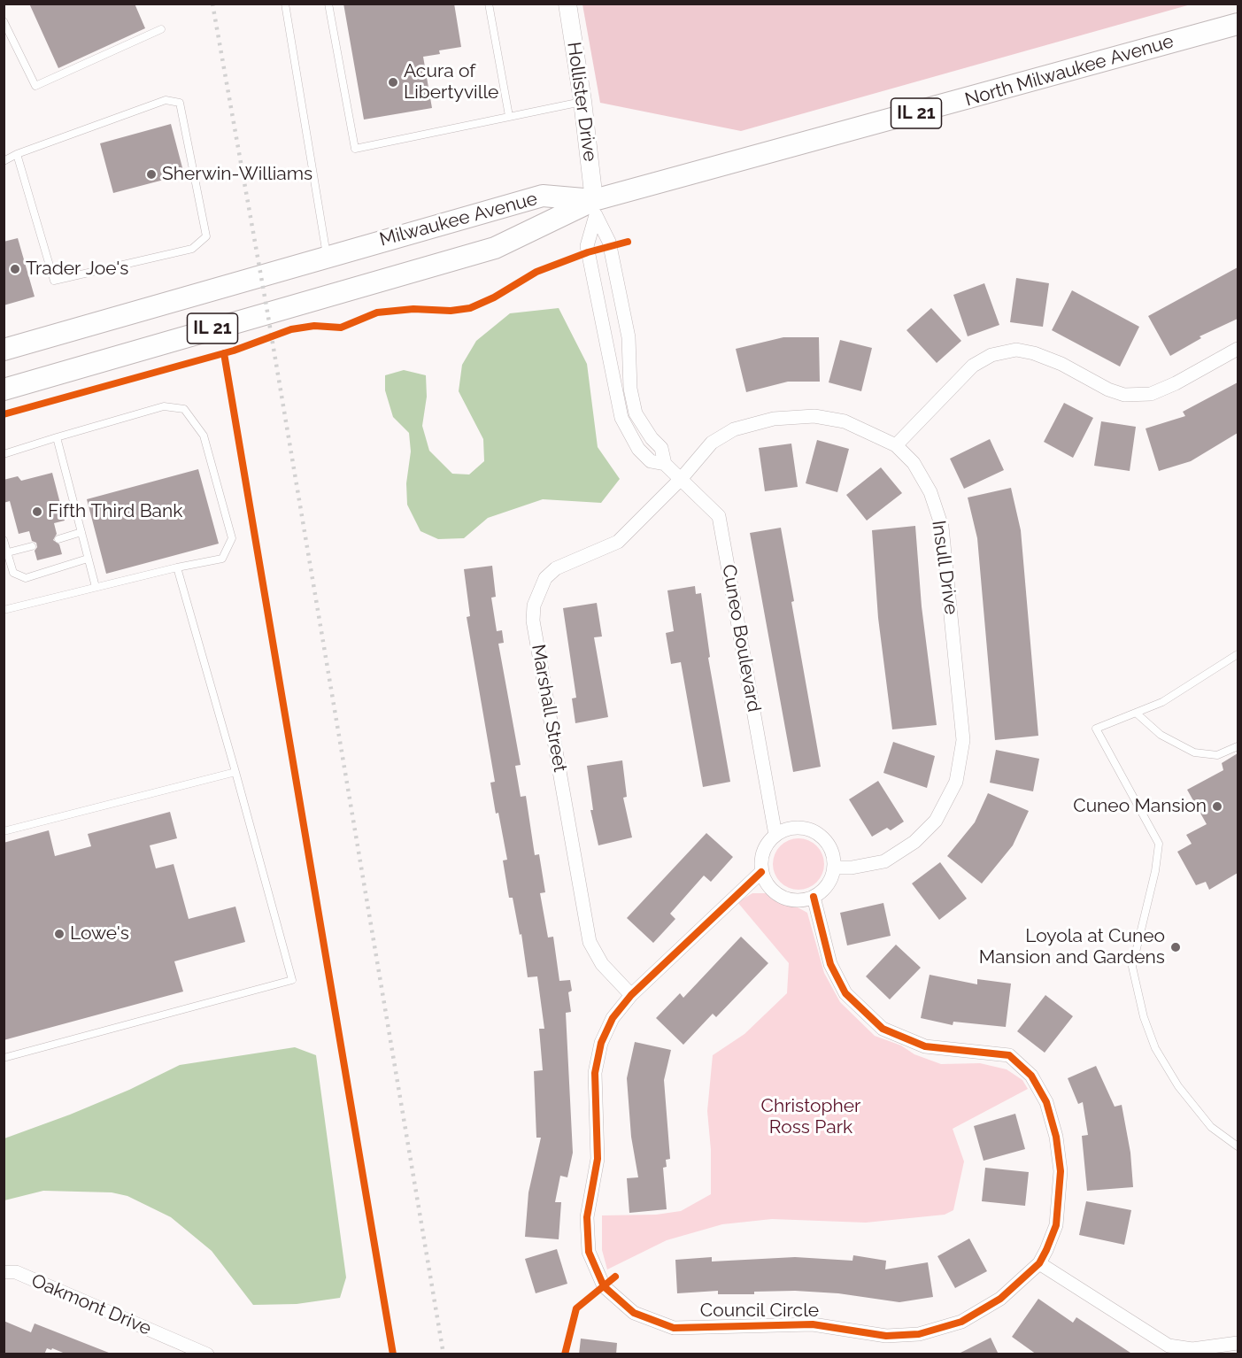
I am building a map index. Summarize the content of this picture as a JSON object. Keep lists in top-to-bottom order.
{
  "streets": {
    "main road": ["North Milwaukee Avenue", "IL 21", "Milwaukee Avenue"],
    "street": [
      "Hollister Drive",
      "Insull Drive",
      "Cuneo Boulevard",
      "Marshall Street",
      "Oakmont Drive",
      "Council Circle"
    ]
  },
  "crossings": [
    ["North Milwaukee Avenue", "Hollister Drive"],
    ["North Milwaukee Avenue", "Milwaukee Avenue"],
    ["North Milwaukee Avenue", "Cuneo Boulevard"],
    ["Hollister Drive", "Milwaukee Avenue"],
    ["Hollister Drive", "Cuneo Boulevard"],
    ["Milwaukee Avenue", "Cuneo Boulevard"],
    ["Insull Drive", "Cuneo Boulevard"],
    ["Insull Drive", "Marshall Street"],
    ["Insull Drive", "Council Circle"],
    ["Cuneo Boulevard", "Marshall Street"],
    ["Cuneo Boulevard", "Council Circle"],
    ["Marshall Street", "Council Circle"]
  ],
  "parks": ["Christopher Ross Park"],
  "places": [
    "Acura of Libertyville",
    "Sherwin-Williams",
    "Trader Joe's",
    "Fifth Third Bank",
    "Cuneo Mansion",
    "Lowe's",
    "Loyola at Cuneo Mansion and Gardens"
  ]
}
